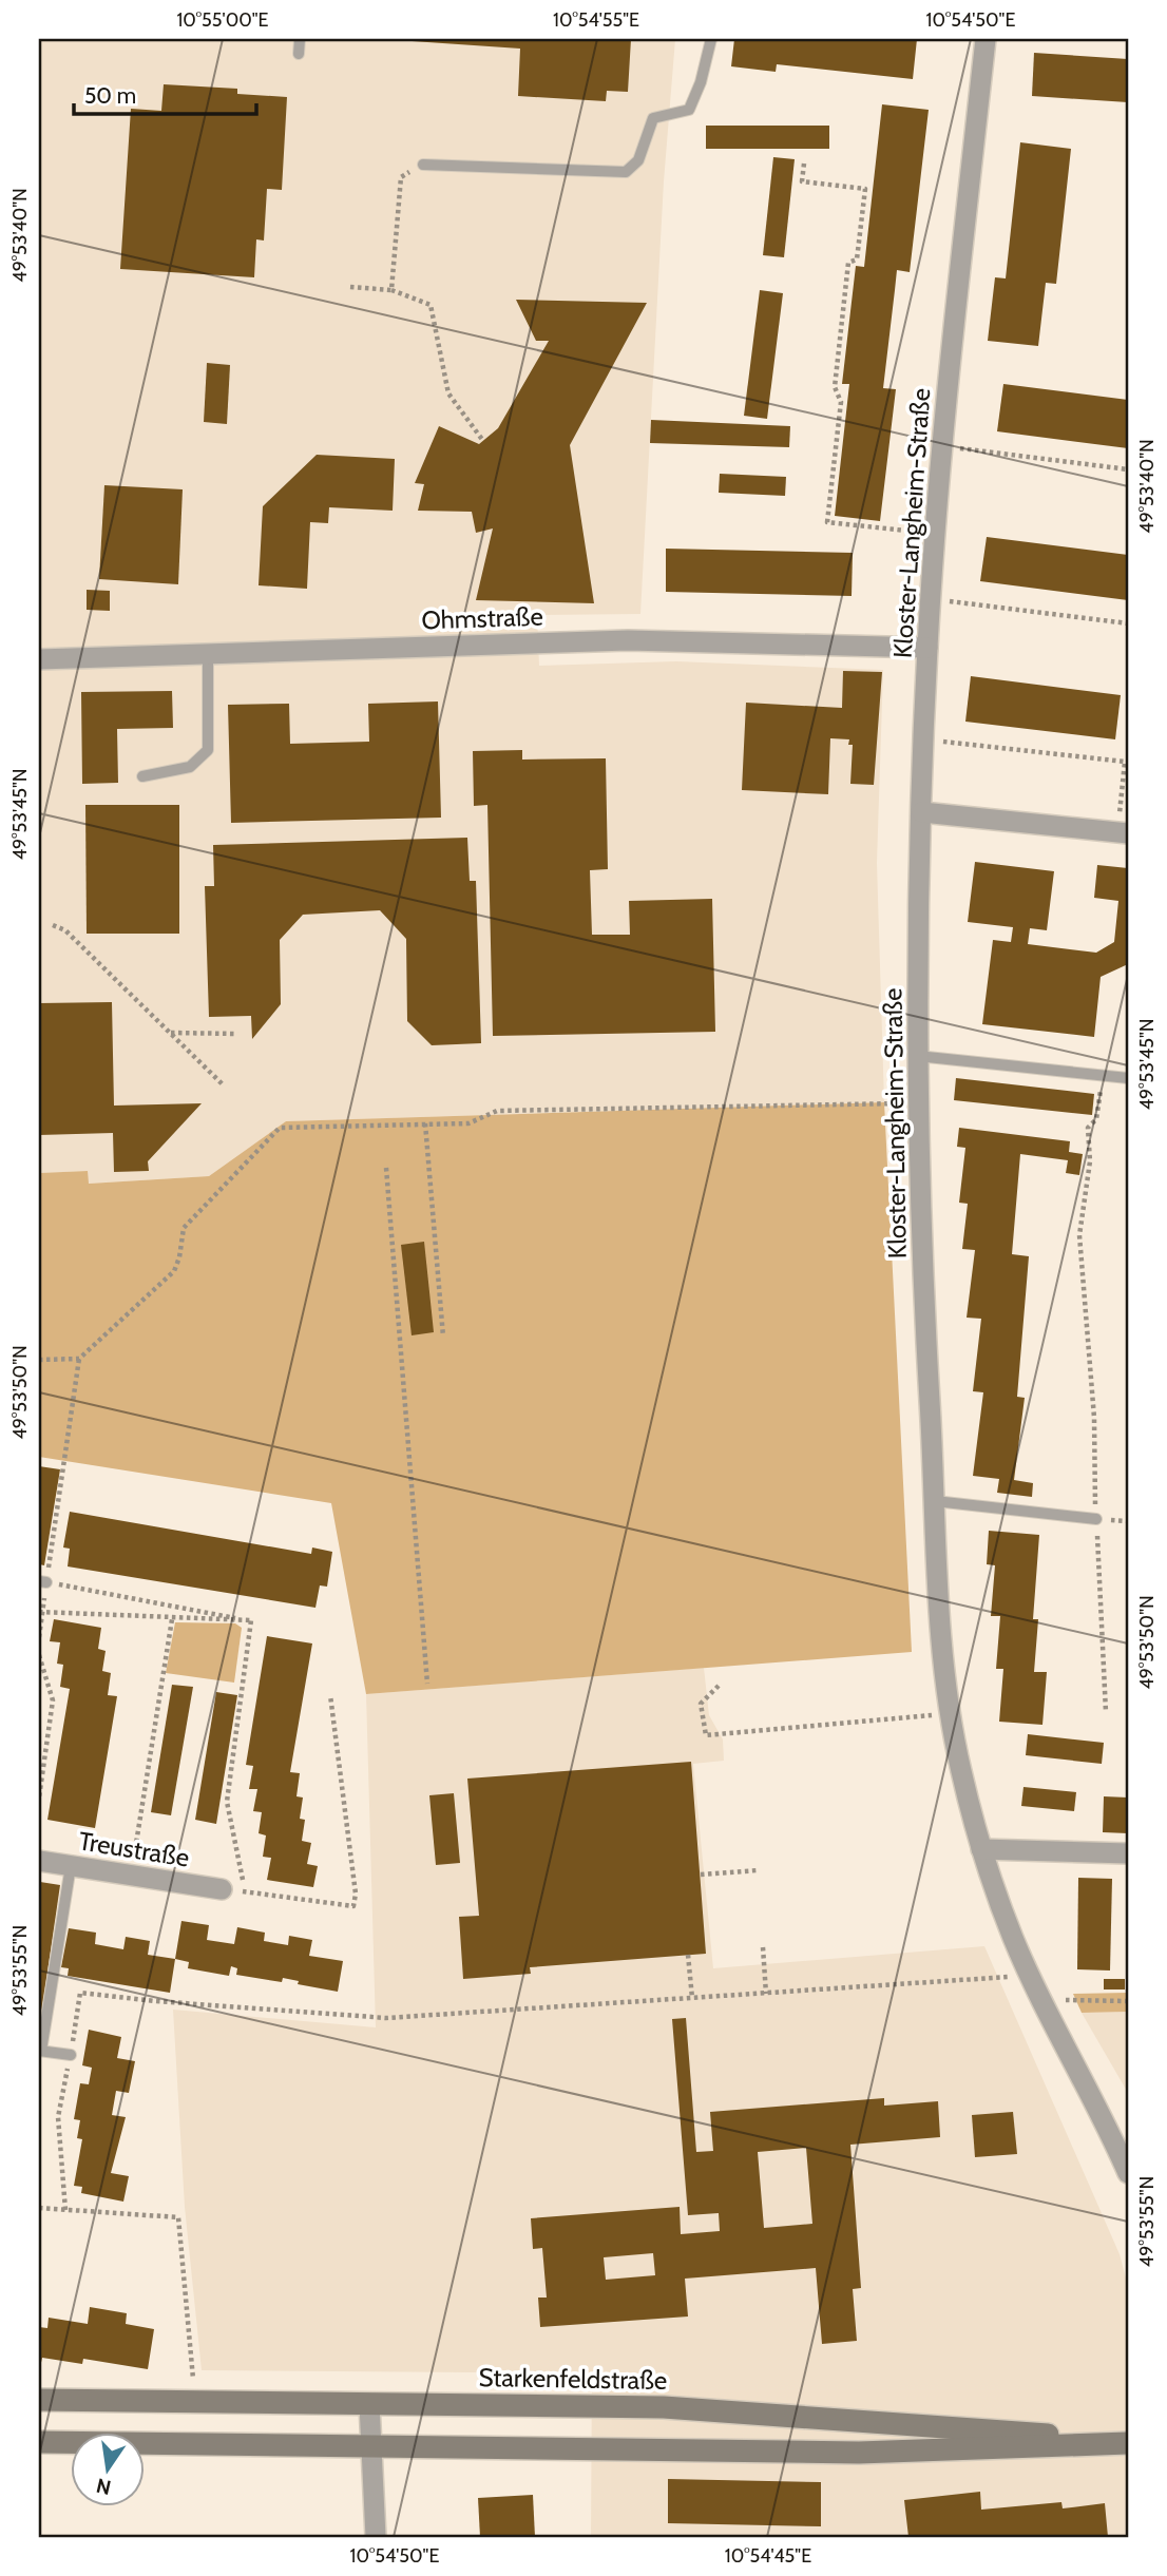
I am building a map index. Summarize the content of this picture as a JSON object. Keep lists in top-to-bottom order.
{
  "streets": {
    "street": [
      "Kloster-Langheim-Straße",
      "Ohmstraße",
      "Treustraße",
      "Starkenfeldstraße"
    ]
  },
  "crossings": [
    ["Kloster-Langheim-Straße", "Ohmstraße"]
  ],
  "scale_bar": "50 m",
  "north": "bottom",
  "coordinates": [
    "10°55'00\"E",
    "10°54'55\"E",
    "10°54'50\"E",
    "49°53'40\"N",
    "49°53'45\"N",
    "49°53'50\"N",
    "49°53'55\"N",
    "10°54'45\"E"
  ]
}
